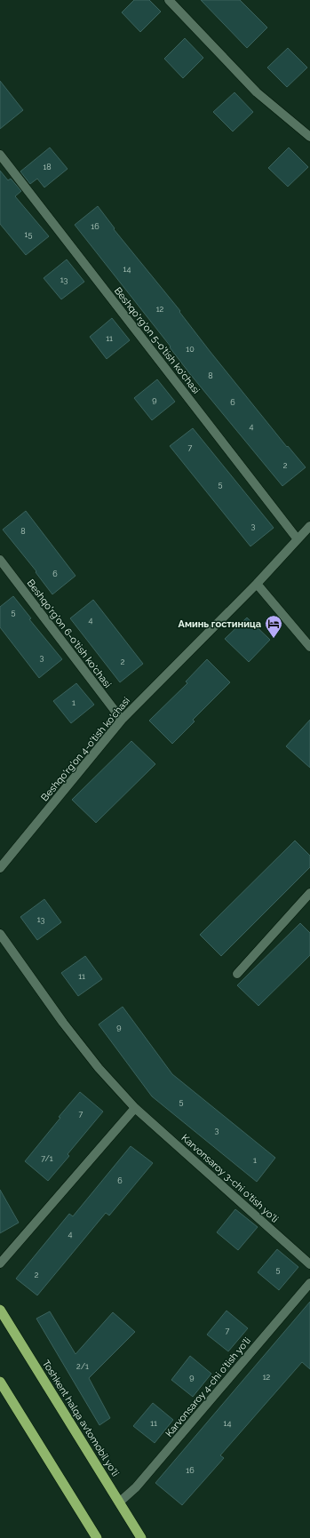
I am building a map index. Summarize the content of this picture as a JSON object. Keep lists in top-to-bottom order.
{
  "streets": {
    "highway": ["Toshkent halqa avtomobil yo'li"],
    "street": [
      "Beshqo'rg'on 5-o'tish ko'chasi",
      "Beshqo'rg'on 6-o'tish ko'chasi",
      "Beshqo'rg'on 4-o'tish ko'chasi",
      "Karvonsaroy 3-chi o'tish yo'li",
      "Karvonsaroy 4-chi o'tish yo'li"
    ]
  },
  "crossings": [
    ["Beshqo'rg'on 5-o'tish ko'chasi", "Beshqo'rg'on 4-o'tish ko'chasi"],
    ["Beshqo'rg'on 6-o'tish ko'chasi", "Beshqo'rg'on 4-o'tish ko'chasi"],
    ["Karvonsaroy 4-chi o'tish yo'li", "Toshkent halqa avtomobil yo'li"]
  ],
  "places": {
    "hotel": ["Аминь гостиница"]
  },
  "house_numbers": [
    "18",
    "16",
    "15",
    "14",
    "13",
    "12",
    "11",
    "10",
    "8",
    "9",
    "6",
    "4",
    "7",
    "2",
    "5",
    "3",
    "8",
    "6",
    "5",
    "4",
    "3",
    "2",
    "1",
    "13",
    "11",
    "9",
    "5",
    "7",
    "3",
    "7/1",
    "1",
    "6",
    "4",
    "5",
    "2",
    "7",
    "2/1",
    "9",
    "12",
    "11",
    "14",
    "16"
  ]
}
